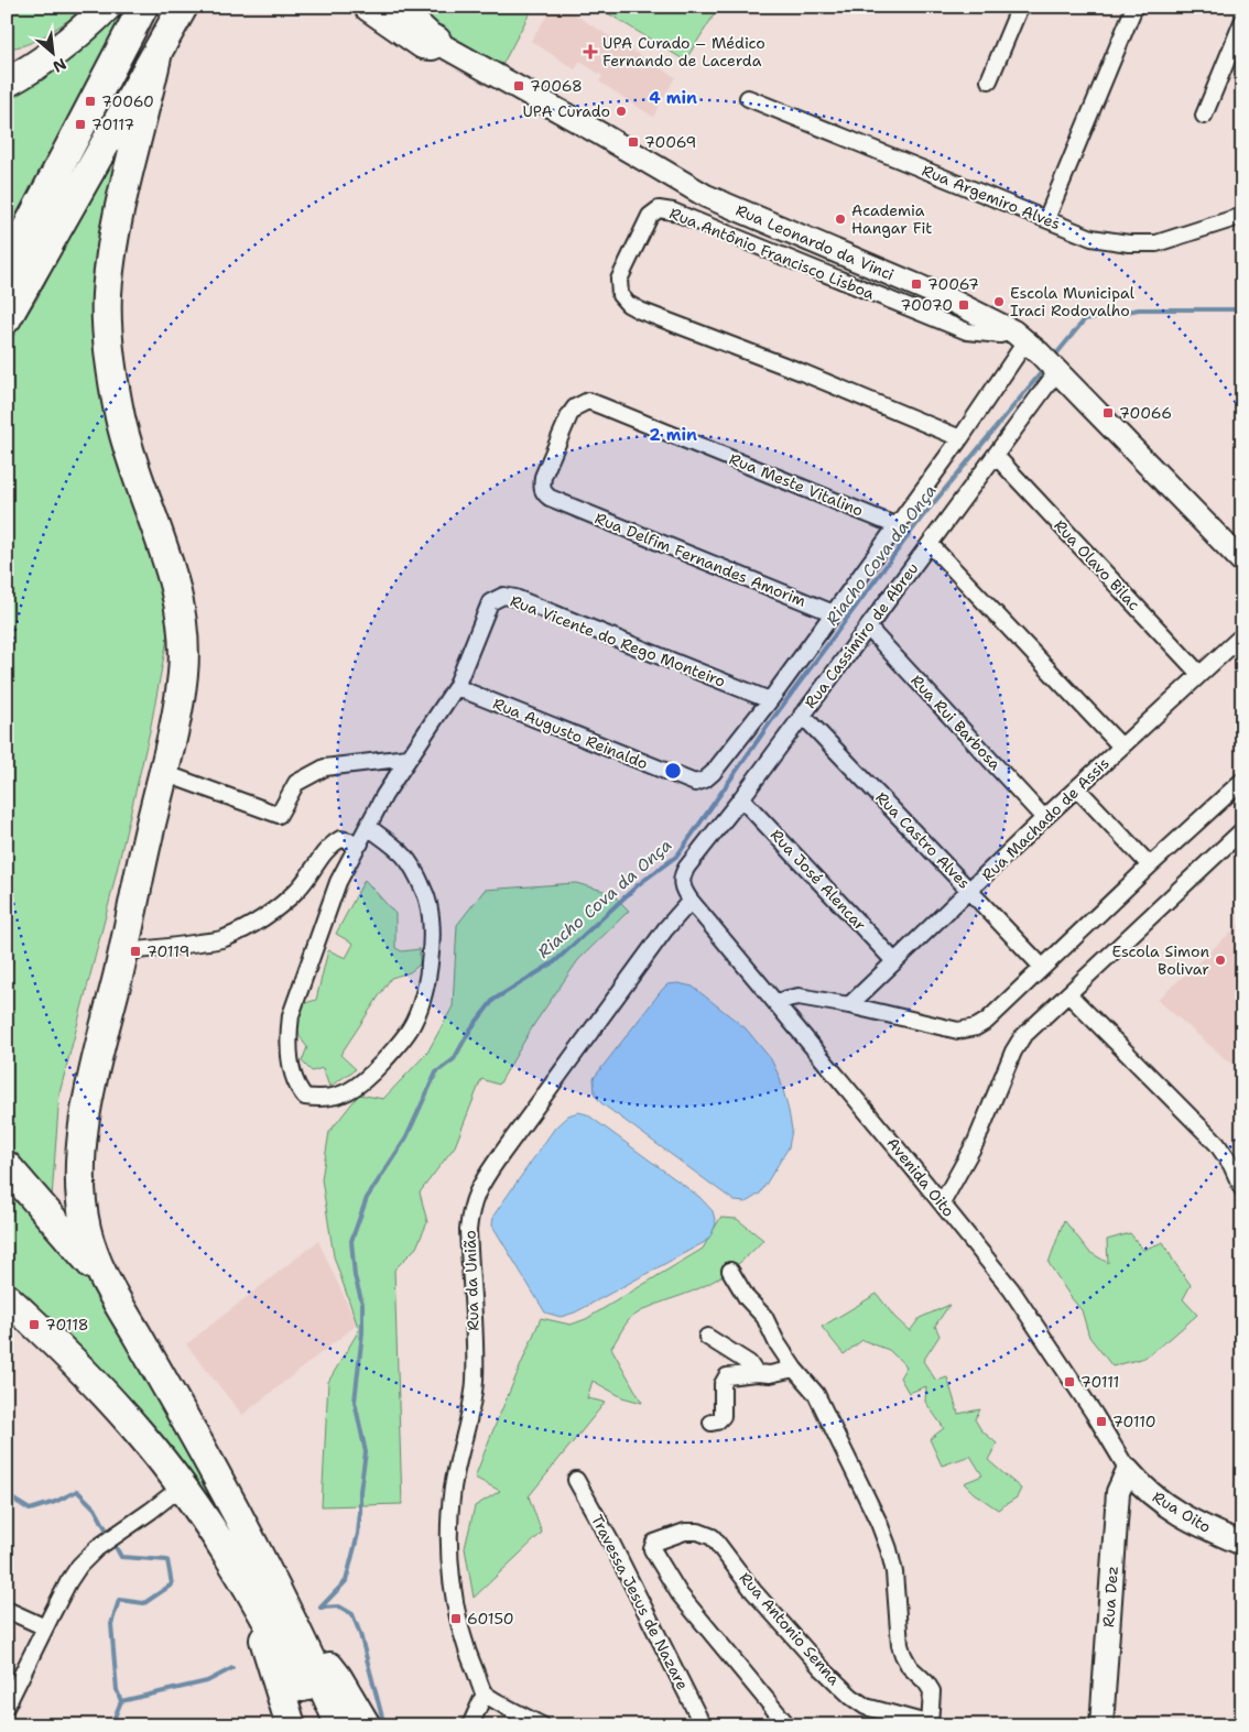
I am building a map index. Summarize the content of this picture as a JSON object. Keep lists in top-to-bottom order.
{
  "streets": {
    "street": [
      "Rua Argemiro Alves",
      "Rua Leonardo da Vinci",
      "Rua Antônio Francisco Lisboa",
      "Rua Meste Vitalino",
      "Rua Delfim Fernandes Amorim",
      "Rua Olavo Bilac",
      "Rua Cassimiro de Abreu",
      "Rua Vicente do Rego Monteiro",
      "Rua Rui Barbosa",
      "Rua Augusto Reinaldo",
      "Rua Machado de Assis",
      "Rua Castro Alves",
      "Rua José Alencar",
      "Avenida Oito",
      "Rua da União",
      "Rua Oito",
      "Rua Dez",
      "Travessa Jesus de Nazare",
      "Rua Antonio Senna"
    ]
  },
  "crossings": [
    ["Rua Leonardo da Vinci", "Rua Antônio Francisco Lisboa"],
    ["Rua Leonardo da Vinci", "Rua Cassimiro de Abreu"],
    ["Rua Antônio Francisco Lisboa", "Rua Cassimiro de Abreu"],
    ["Rua Meste Vitalino", "Rua Delfim Fernandes Amorim"],
    ["Rua Olavo Bilac", "Rua Cassimiro de Abreu"],
    ["Rua Olavo Bilac", "Rua Machado de Assis"],
    ["Rua Cassimiro de Abreu", "Rua Rui Barbosa"],
    ["Rua Cassimiro de Abreu", "Rua Castro Alves"],
    ["Rua Cassimiro de Abreu", "Rua José Alencar"],
    ["Rua Cassimiro de Abreu", "Avenida Oito"],
    ["Rua Cassimiro de Abreu", "Rua da União"],
    ["Rua Vicente do Rego Monteiro", "Rua Augusto Reinaldo"],
    ["Rua Rui Barbosa", "Rua Machado de Assis"],
    ["Rua Machado de Assis", "Rua Castro Alves"],
    ["Rua Machado de Assis", "Rua José Alencar"],
    ["Avenida Oito", "Rua da União"],
    ["Avenida Oito", "Rua Oito"],
    ["Avenida Oito", "Rua Dez"],
    ["Rua Oito", "Rua Dez"]
  ],
  "water": ["Riacho Cova da Onça"],
  "places": {
    "health": ["UPA Curado – Médico Fernando de Lacerda"],
    "transit": [
      "70068",
      "70060",
      "70117",
      "70069",
      "70067",
      "70070",
      "70066",
      "70119",
      "70118",
      "70111",
      "70110",
      "60150"
    ],
    "other": [
      "UPA Curado",
      "Academia Hangar Fit",
      "Escola Municipal Iraci Rodovalho",
      "Escola Simon Bolivar"
    ]
  },
  "north": "bottom right",
  "rings": ["4 min", "2 min"]
}
